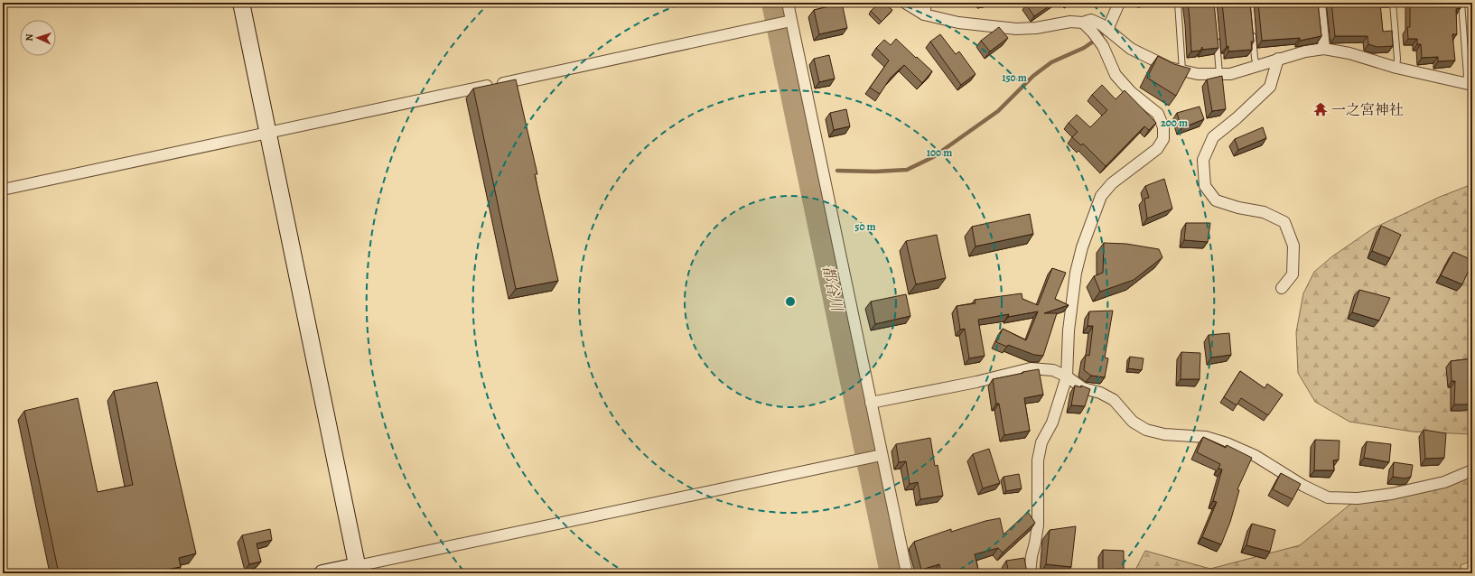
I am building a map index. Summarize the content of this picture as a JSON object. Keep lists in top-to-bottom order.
{
  "water": ["都谷川"],
  "places": {
    "temple": ["一之宮神社"]
  },
  "north": "left",
  "rings": [
    "150 m",
    "200 m",
    "100 m",
    "50 m"
  ]
}
